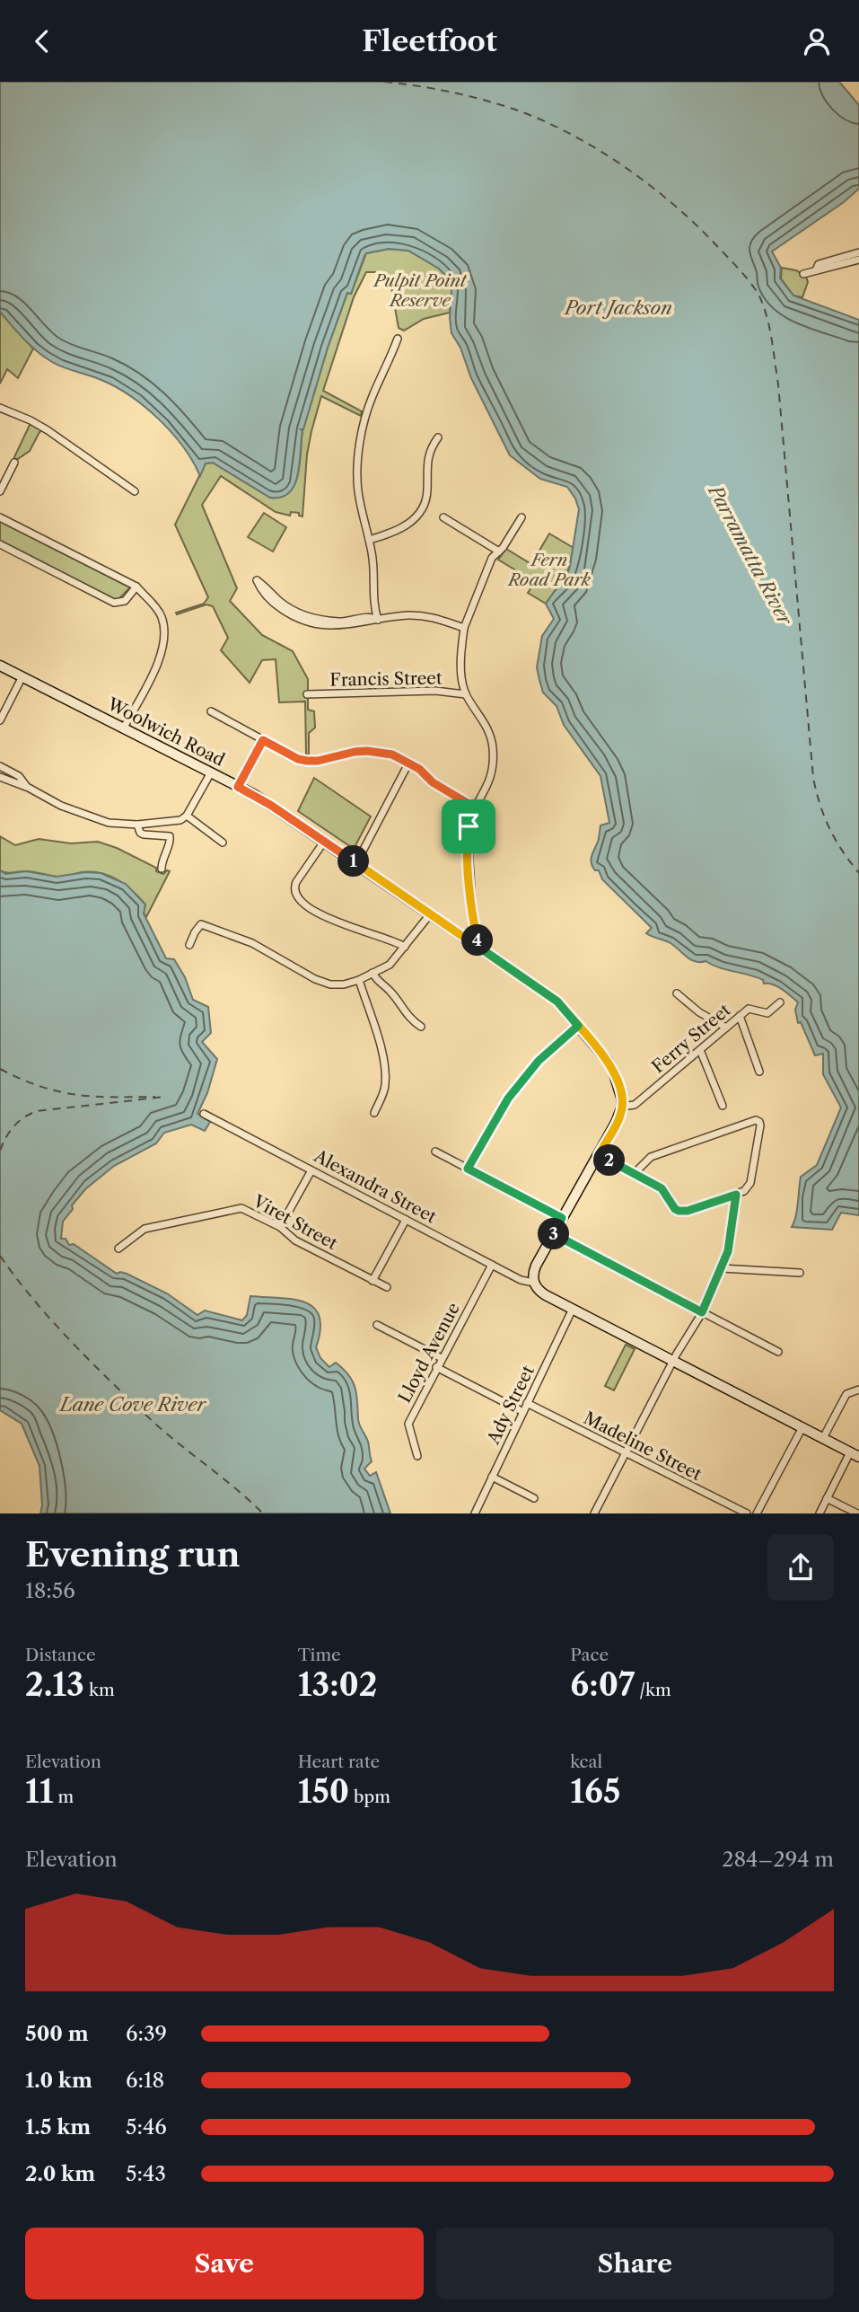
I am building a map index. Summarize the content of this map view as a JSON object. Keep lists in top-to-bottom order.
{
  "streets": {
    "street": [
      "Francis Street",
      "Woolwich Road",
      "Ferry Street",
      "Alexandra Street",
      "Viret Street",
      "Lloyd Avenue",
      "Ady Street",
      "Madeline Street"
    ]
  },
  "crossings": [
    ["Woolwich Road", "Ferry Street"],
    ["Alexandra Street", "Lloyd Avenue"],
    ["Alexandra Street", "Ady Street"],
    ["Ady Street", "Madeline Street"]
  ],
  "water": ["Port Jackson", "Parramatta River", "Lane Cove River"],
  "parks": ["Pulpit Point Reserve", "Fern Road Park"],
  "page": {
    "header": "Fleetfoot",
    "pins": [
      "1",
      "4",
      "2",
      "3"
    ],
    "heading": ["Evening run", "18:56"],
    "stats": [
      ["Distance", "2.13 km"],
      ["Time", "13:02"],
      ["Pace", "6:07 /km"],
      ["Elevation", "11 m"],
      ["Heart rate", "150 bpm"],
      ["kcal", "165"]
    ],
    "chart": ["Elevation", "284–294 m"],
    "list": [
      {
        "name": "500 m",
        "note": "6:39"
      },
      {
        "name": "1.0 km",
        "note": "6:18"
      },
      {
        "name": "1.5 km",
        "note": "5:46"
      },
      {
        "name": "2.0 km",
        "note": "5:43"
      }
    ],
    "buttons": ["Save", "Share"]
  }
}
